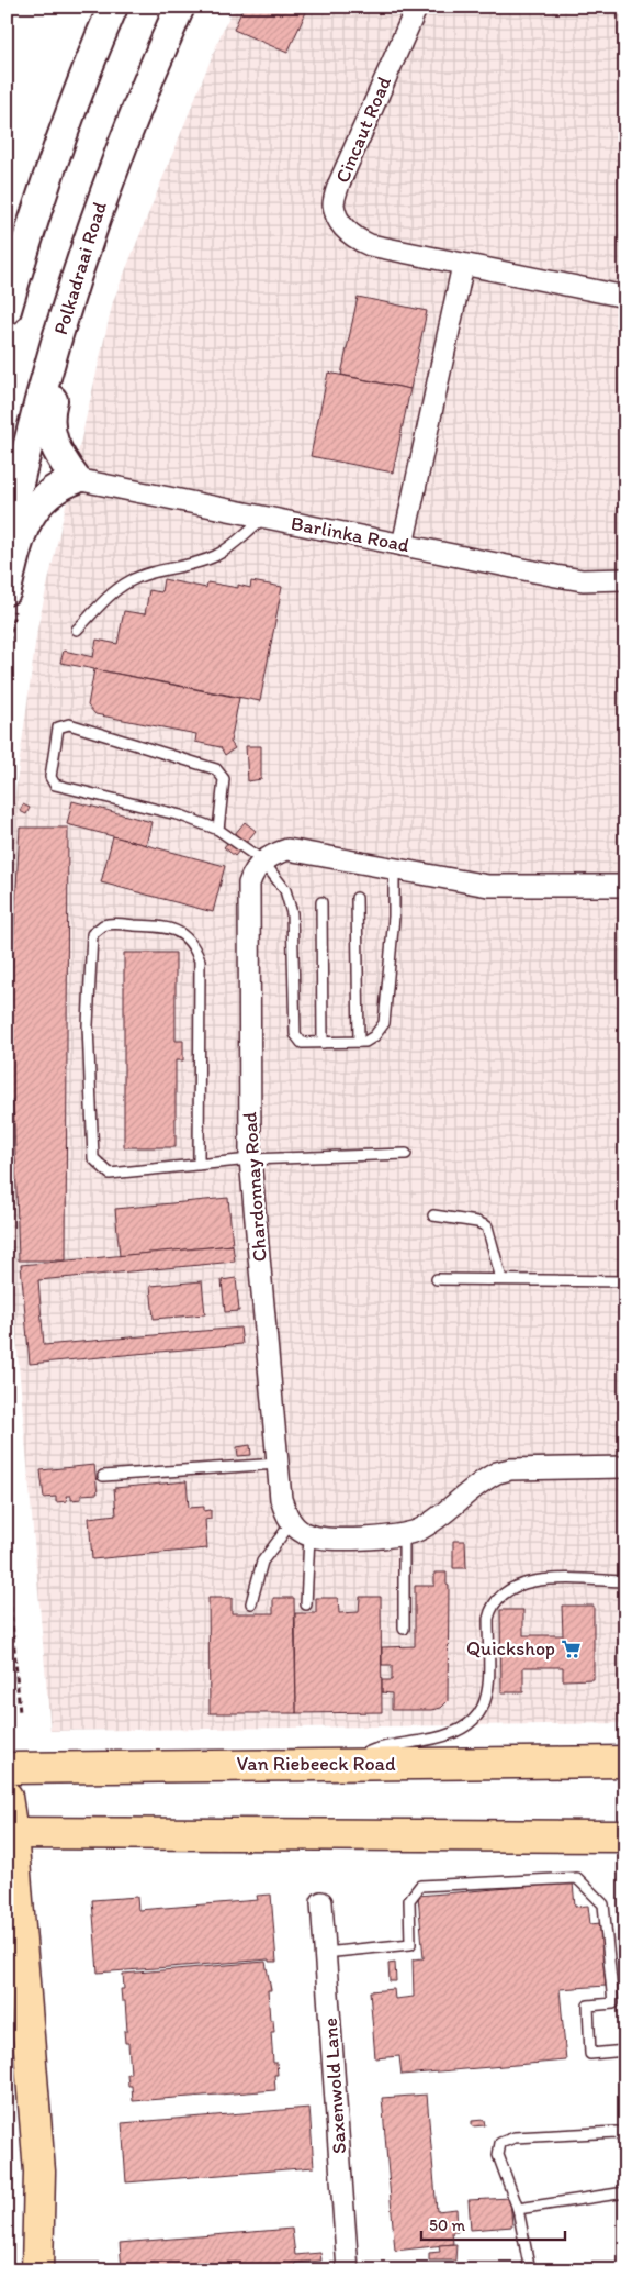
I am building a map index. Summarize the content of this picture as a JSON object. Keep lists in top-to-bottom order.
{
  "streets": {
    "main road": ["Polkadraai Road", "Van Riebeeck Road"],
    "street": [
      "Cincaut Road",
      "Barlinka Road",
      "Chardonnay Road",
      "Saxenwold Lane"
    ]
  },
  "places": {
    "supermarket": ["Quickshop"]
  },
  "scale_bar": "50 m"
}
